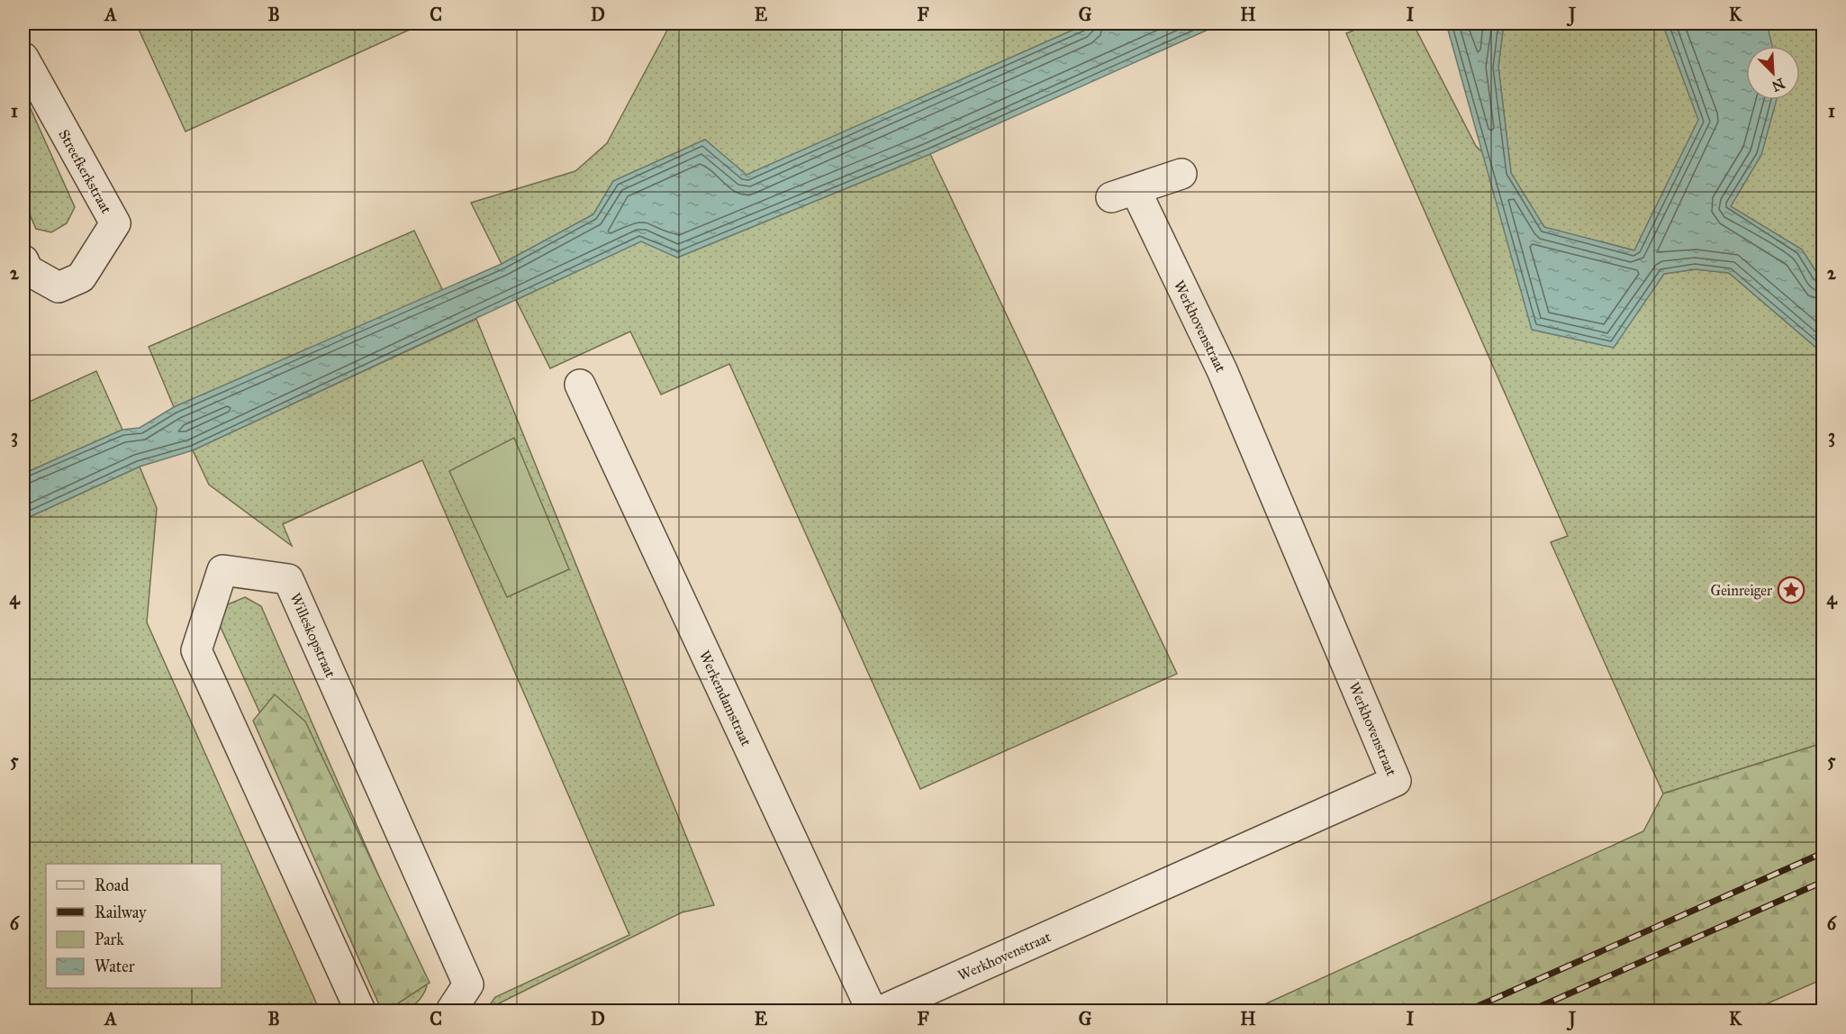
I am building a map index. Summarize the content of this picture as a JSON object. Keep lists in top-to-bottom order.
{
  "streets": {
    "street": [
      "Streefkerkstraat",
      "Werkhovenstraat",
      "Willeskopstraat",
      "Werkendamstraat"
    ]
  },
  "places": {
    "place": ["Geinreiger"]
  },
  "legend": [
    "Road",
    "Railway",
    "Park",
    "Water"
  ],
  "north": "bottom right",
  "grid": {
    "columns": [
      "A",
      "B",
      "C",
      "D",
      "E",
      "F",
      "G",
      "H",
      "I",
      "J",
      "K"
    ],
    "rows": [
      "1",
      "2",
      "3",
      "4",
      "5",
      "6"
    ]
  }
}
